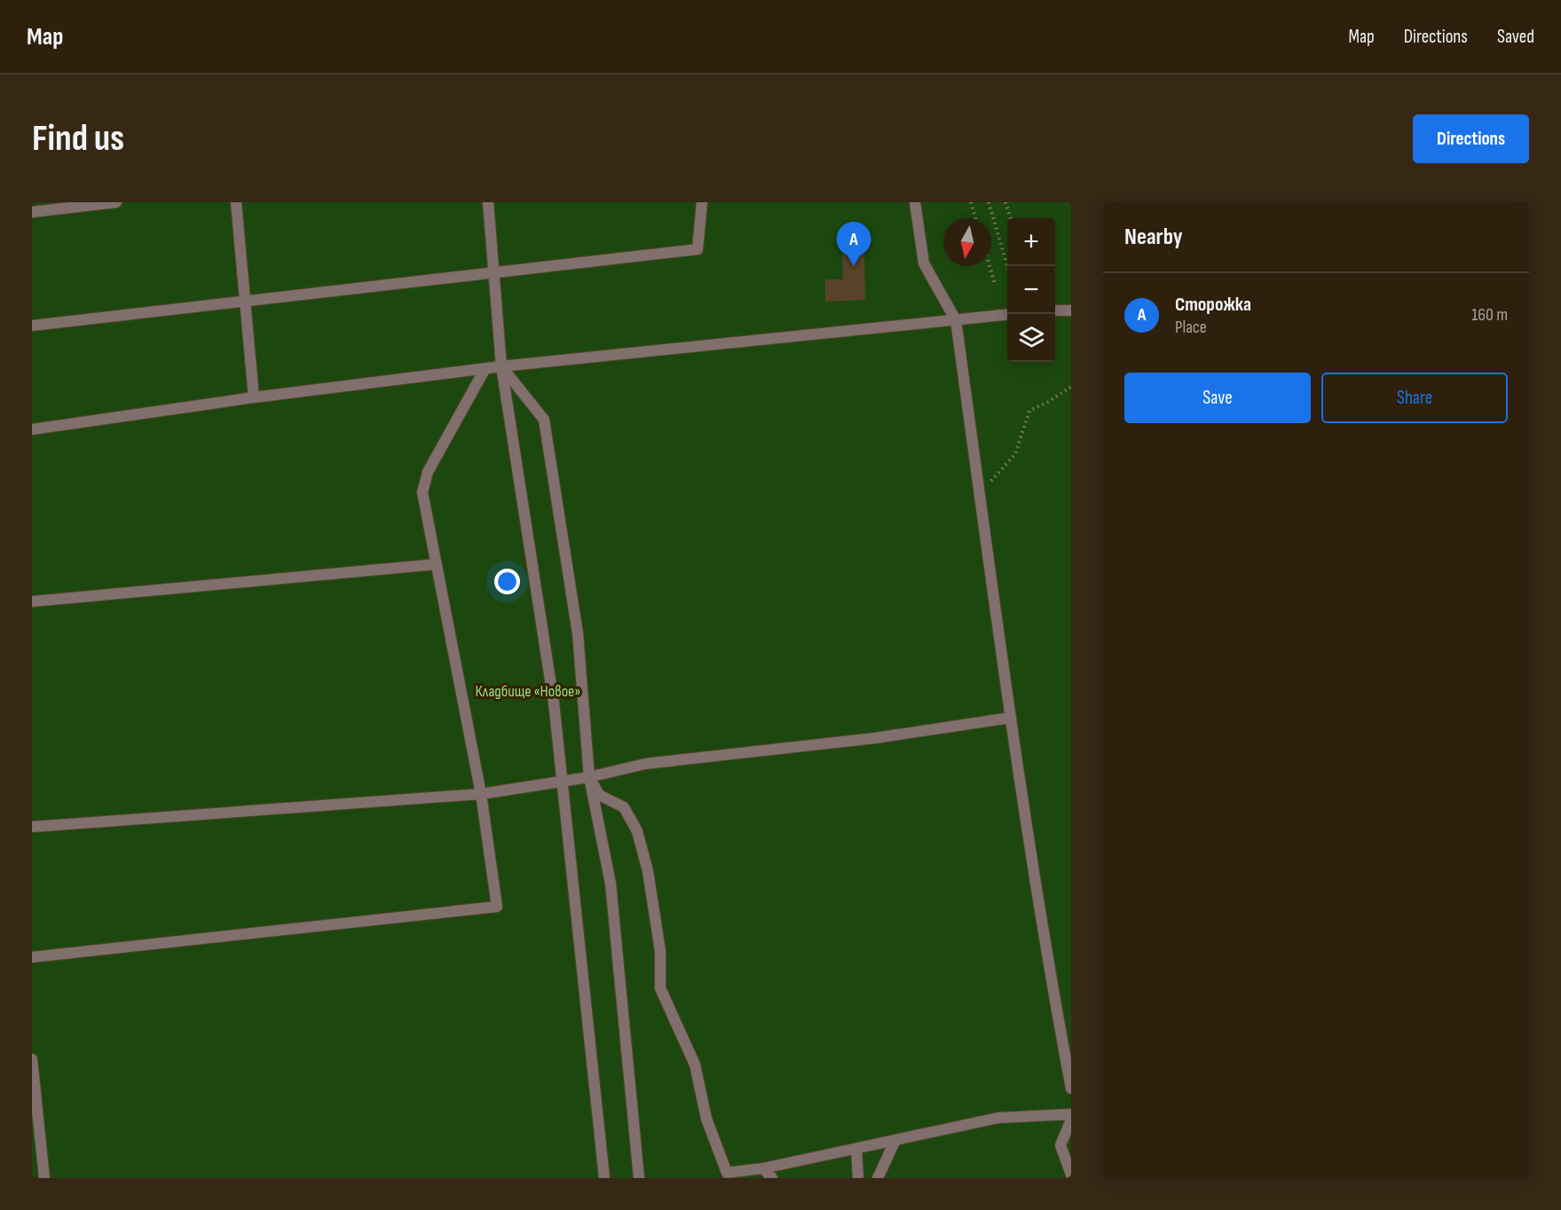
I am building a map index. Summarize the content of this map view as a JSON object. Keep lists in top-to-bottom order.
{
  "parks": ["Кладбище «Новое»"],
  "north": "bottom",
  "page": {
    "header": "Map",
    "nav": ["Map", "Directions", "Saved"],
    "buttons": [
      "Directions",
      ["Save", "Share"]
    ],
    "title": "Find us",
    "heading": "Nearby",
    "map_buttons": ["+", "−"],
    "pins": "A",
    "list": [
      {
        "mark": "A",
        "name": "Сторожка",
        "note": "Place",
        "value": "160 m"
      }
    ]
  }
}
